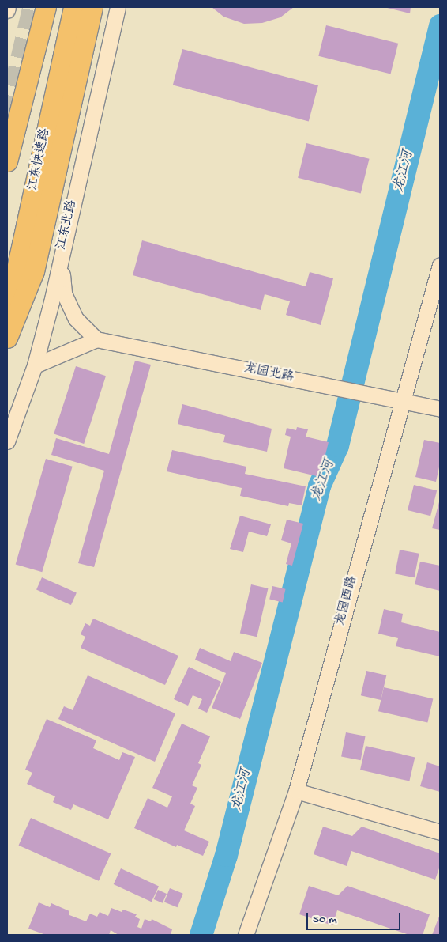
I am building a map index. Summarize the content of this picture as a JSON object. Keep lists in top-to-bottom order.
{
  "streets": {
    "highway": ["江东快速路"],
    "main road": ["江东北路", "龙园北路", "龙园西路"]
  },
  "crossings": [
    ["龙园北路", "龙园西路"]
  ],
  "water": ["龙江河"],
  "scale_bar": "50 m"
}
